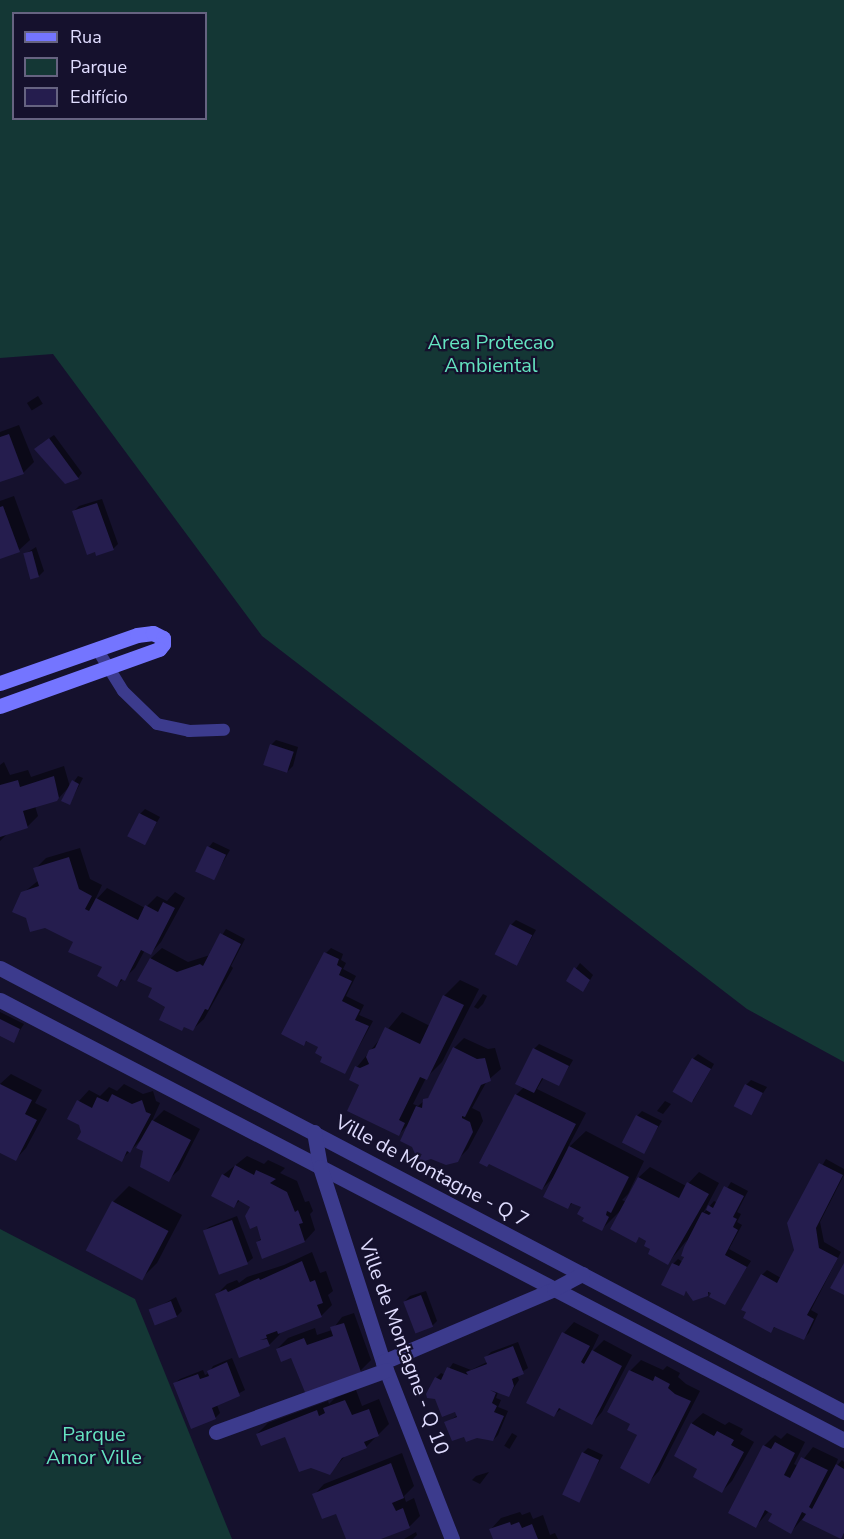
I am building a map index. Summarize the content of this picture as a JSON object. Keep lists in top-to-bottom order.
{
  "streets": {
    "street": ["Ville de Montagne - Q 7", "Ville de Montagne - Q 10"]
  },
  "crossings": [
    ["Ville de Montagne - Q 7", "Ville de Montagne - Q 10"]
  ],
  "parks": ["Area Protecao Ambiental", "Parque Amor Ville"],
  "legend": ["Rua", "Parque", "Edifício"]
}
